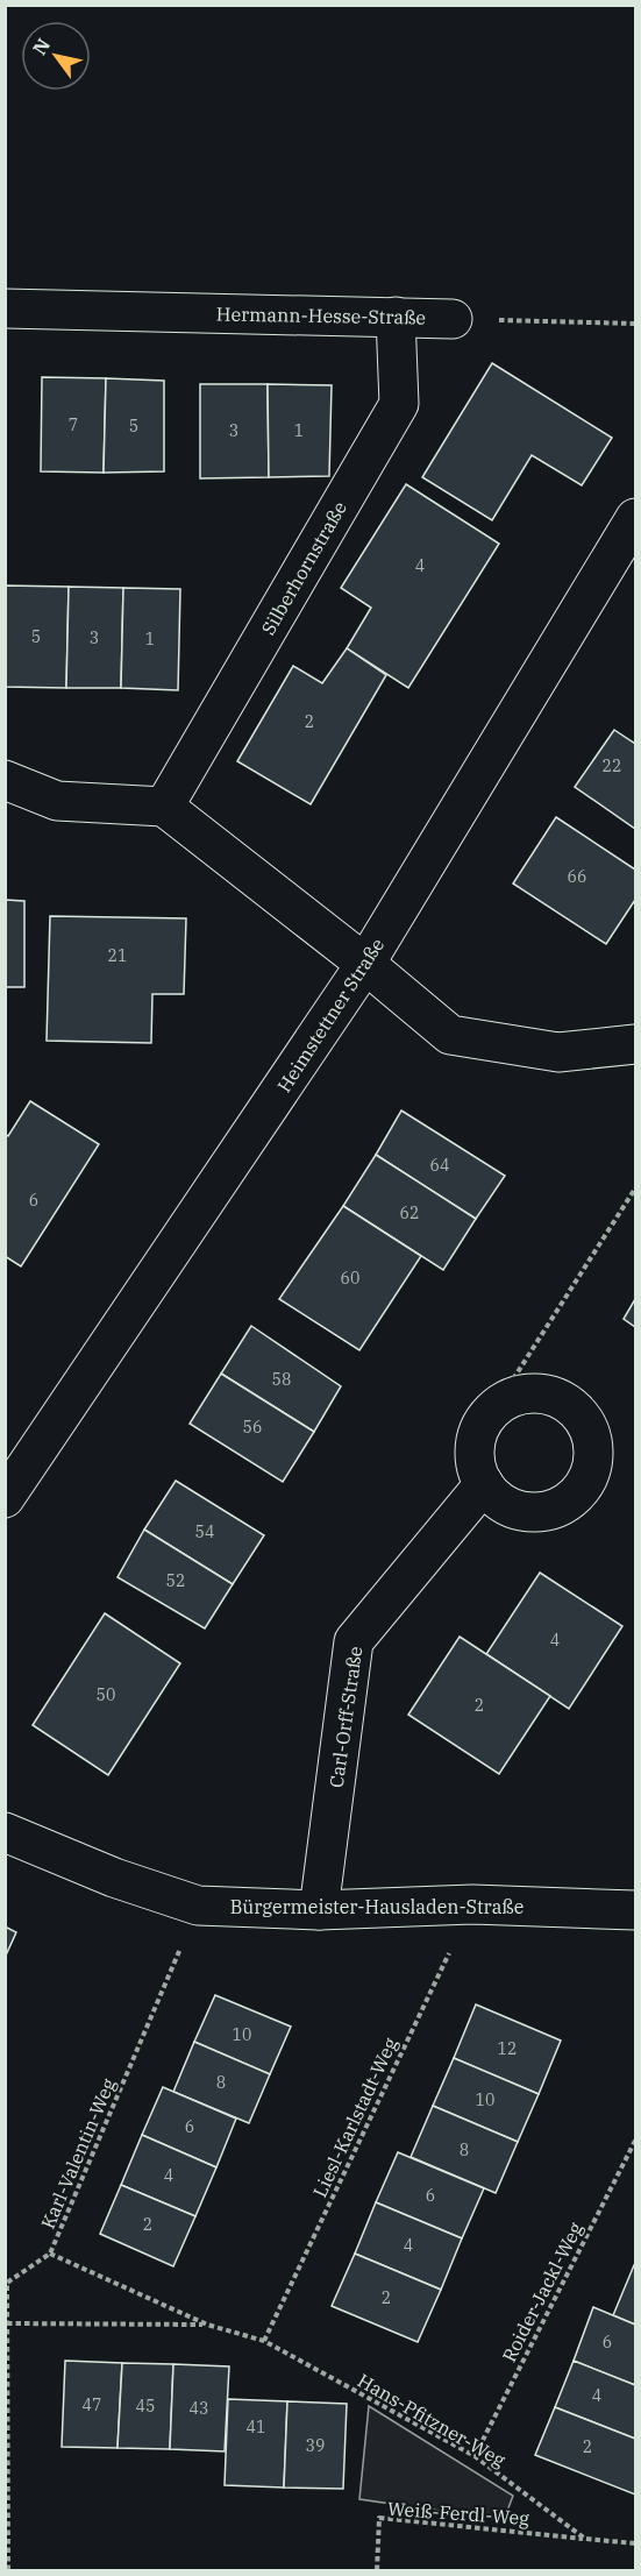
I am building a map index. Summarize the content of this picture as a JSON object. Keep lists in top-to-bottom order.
{
  "streets": {
    "street": [
      "Hermann-Hesse-Straße",
      "Silberhornstraße",
      "Heimstettner Straße",
      "Carl-Orff-Straße",
      "Bürgermeister-Hausladen-Straße"
    ],
    "path": [
      "Liesl-Karlstadt-Weg",
      "Karl-Valentin-Weg",
      "Roider-Jackl-Weg",
      "Hans-Pfitzner-Weg",
      "Weiß-Ferdl-Weg"
    ]
  },
  "crossings": [
    ["Hermann-Hesse-Straße", "Silberhornstraße"],
    ["Carl-Orff-Straße", "Bürgermeister-Hausladen-Straße"],
    ["Bürgermeister-Hausladen-Straße", "Liesl-Karlstadt-Weg"],
    ["Bürgermeister-Hausladen-Straße", "Karl-Valentin-Weg"],
    ["Liesl-Karlstadt-Weg", "Hans-Pfitzner-Weg"],
    ["Karl-Valentin-Weg", "Hans-Pfitzner-Weg"],
    ["Roider-Jackl-Weg", "Hans-Pfitzner-Weg"],
    ["Hans-Pfitzner-Weg", "Weiß-Ferdl-Weg"]
  ],
  "house_numbers": [
    "7",
    "5",
    "3",
    "1",
    "4",
    "5",
    "3",
    "1",
    "2",
    "22",
    "66",
    "21",
    "64",
    "6",
    "62",
    "60",
    "58",
    "56",
    "54",
    "52",
    "4",
    "50",
    "2",
    "10",
    "12",
    "8",
    "10",
    "6",
    "8",
    "4",
    "6",
    "2",
    "4",
    "2",
    "6",
    "4",
    "47",
    "45",
    "43",
    "41",
    "39",
    "2"
  ],
  "north": "top left"
}
